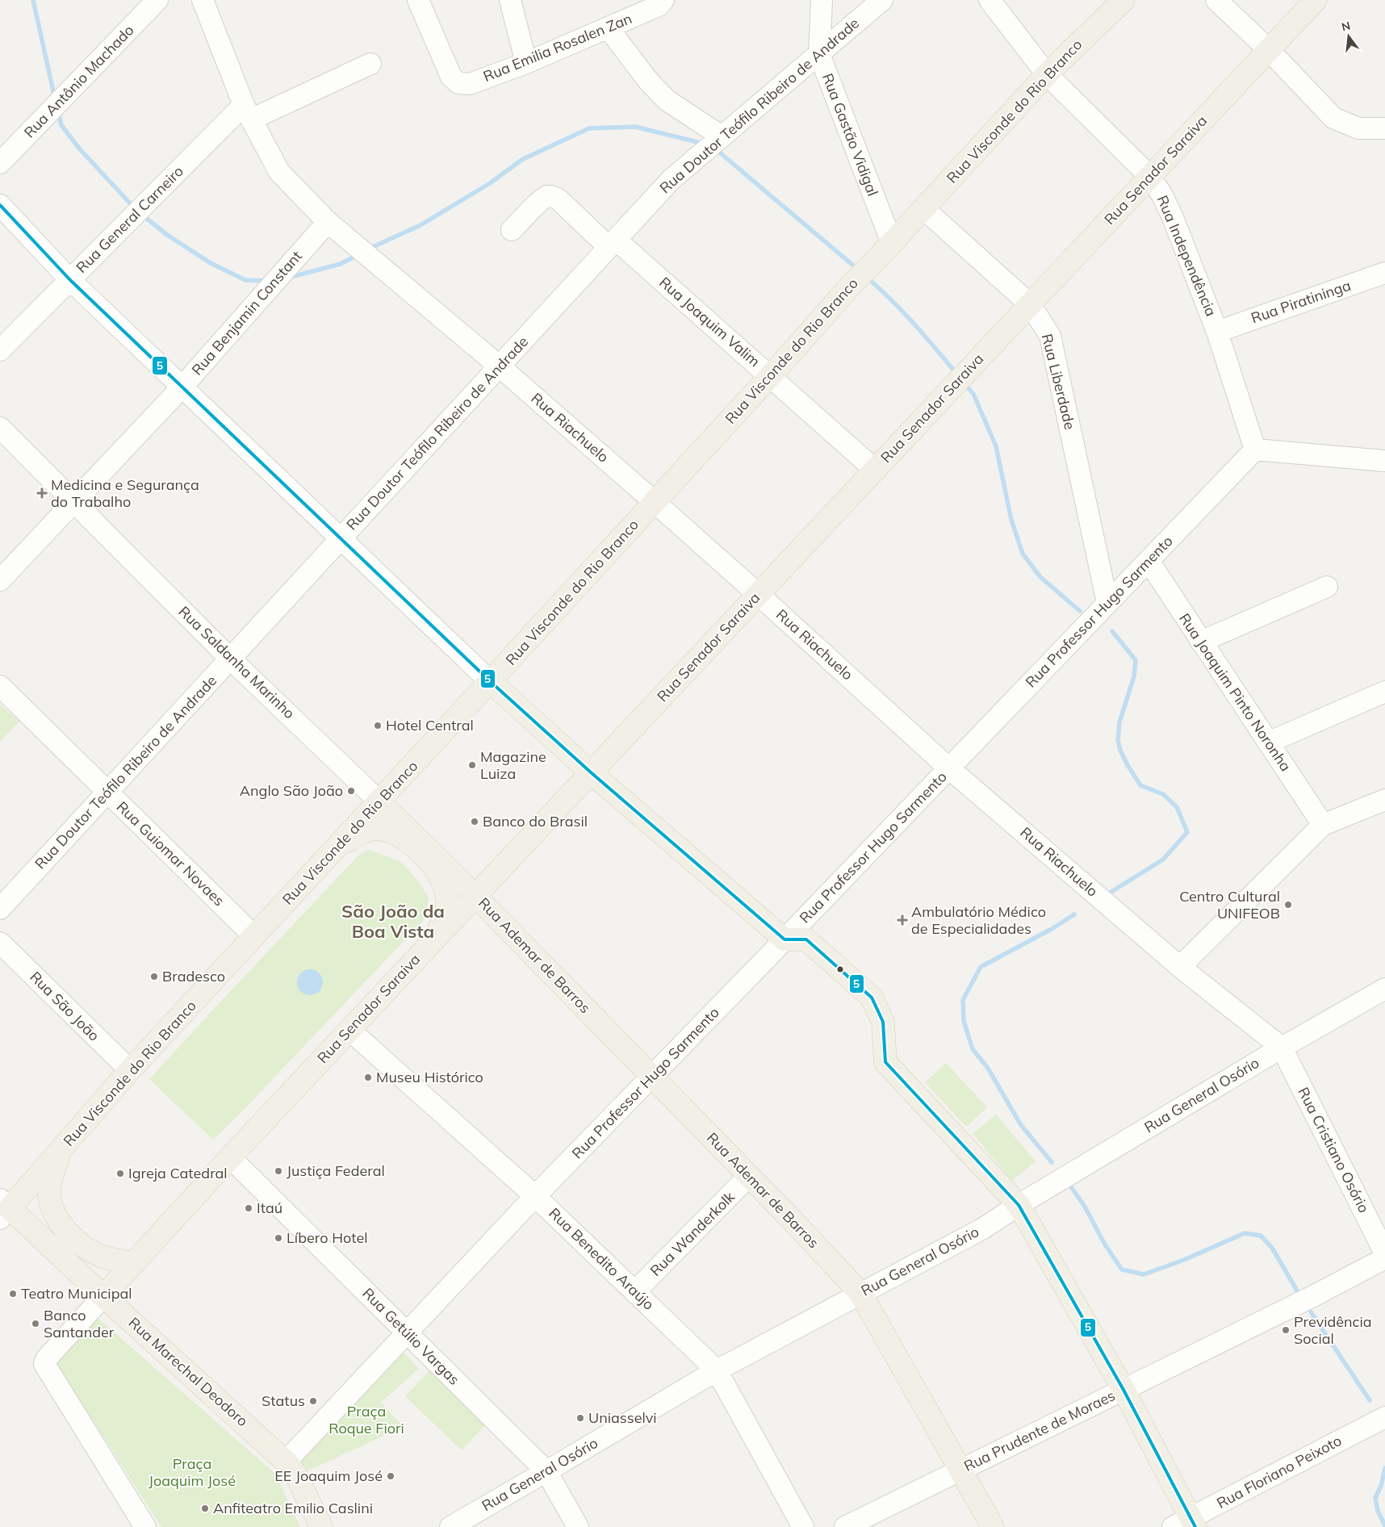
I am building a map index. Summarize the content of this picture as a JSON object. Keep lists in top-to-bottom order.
{
  "streets": {
    "main road": [
      "Rua Visconde do Rio Branco",
      "Rua Senador Saraiva",
      "Rua Saldanha Marinho",
      "Rua Ademar de Barros",
      "Rua Marechal Deodoro"
    ],
    "street": [
      "Rua Emilia Rosalen Zan",
      "Rua Antônio Machado",
      "Rua Doutor Teófilo Ribeiro de Andrade",
      "Rua Gastão Vidigal",
      "Rua General Carneiro",
      "Rua Independência",
      "Rua Piratininga",
      "Rua Benjamin Constant",
      "Rua Joaquim Valim",
      "Rua Liberdade",
      "Rua Riachuelo",
      "Rua Professor Hugo Sarmento",
      "Rua Joaquim Pinto Noronha",
      "Rua Guiomar Novaes",
      "Rua São João",
      "Rua General Osório",
      "Rua Cristiano Osório",
      "Rua Wanderkolk",
      "Rua Benedito Araújo",
      "Rua Getúlio Vargas",
      "Rua Prudente de Moraes",
      "Rua Floriano Peixoto"
    ]
  },
  "crossings": [
    ["Rua Doutor Teófilo Ribeiro de Andrade", "Rua Gastão Vidigal"],
    ["Rua Doutor Teófilo Ribeiro de Andrade", "Rua Joaquim Valim"],
    ["Rua Doutor Teófilo Ribeiro de Andrade", "Rua Riachuelo"],
    ["Rua Doutor Teófilo Ribeiro de Andrade", "Rua Saldanha Marinho"],
    ["Rua Doutor Teófilo Ribeiro de Andrade", "Rua Guiomar Novaes"],
    ["Rua Visconde do Rio Branco", "Rua Gastão Vidigal"],
    ["Rua Visconde do Rio Branco", "Rua Independência"],
    ["Rua Visconde do Rio Branco", "Rua Joaquim Valim"],
    ["Rua Visconde do Rio Branco", "Rua Liberdade"],
    ["Rua Visconde do Rio Branco", "Rua Riachuelo"],
    ["Rua Visconde do Rio Branco", "Rua Saldanha Marinho"],
    ["Rua Visconde do Rio Branco", "Rua Guiomar Novaes"],
    ["Rua Visconde do Rio Branco", "Rua São João"],
    ["Rua Visconde do Rio Branco", "Rua Marechal Deodoro"],
    ["Rua Senador Saraiva", "Rua Independência"],
    ["Rua Senador Saraiva", "Rua Joaquim Valim"],
    ["Rua Senador Saraiva", "Rua Liberdade"],
    ["Rua Senador Saraiva", "Rua Riachuelo"],
    ["Rua Senador Saraiva", "Rua Saldanha Marinho"],
    ["Rua Senador Saraiva", "Rua Ademar de Barros"],
    ["Rua Senador Saraiva", "Rua Benedito Araújo"],
    ["Rua Senador Saraiva", "Rua Getúlio Vargas"],
    ["Rua Senador Saraiva", "Rua Marechal Deodoro"],
    ["Rua General Carneiro", "Rua Riachuelo"],
    ["Rua Independência", "Rua Piratininga"],
    ["Rua Independência", "Rua Professor Hugo Sarmento"],
    ["Rua Benjamin Constant", "Rua Riachuelo"],
    ["Rua Benjamin Constant", "Rua Saldanha Marinho"],
    ["Rua Liberdade", "Rua Professor Hugo Sarmento"],
    ["Rua Riachuelo", "Rua Professor Hugo Sarmento"],
    ["Rua Riachuelo", "Rua General Osório"],
    ["Rua Riachuelo", "Rua Cristiano Osório"],
    ["Rua Professor Hugo Sarmento", "Rua Joaquim Pinto Noronha"],
    ["Rua Professor Hugo Sarmento", "Rua Ademar de Barros"],
    ["Rua Professor Hugo Sarmento", "Rua Benedito Araújo"],
    ["Rua Professor Hugo Sarmento", "Rua Getúlio Vargas"],
    ["Rua Saldanha Marinho", "Rua Ademar de Barros"],
    ["Rua Ademar de Barros", "Rua General Osório"],
    ["Rua Ademar de Barros", "Rua Wanderkolk"],
    ["Rua Ademar de Barros", "Rua Prudente de Moraes"],
    ["Rua General Osório", "Rua Cristiano Osório"],
    ["Rua General Osório", "Rua Benedito Araújo"],
    ["Rua General Osório", "Rua Getúlio Vargas"],
    ["Rua Wanderkolk", "Rua Benedito Araújo"]
  ],
  "districts": ["São João da Boa Vista"],
  "parks": ["Praça Roque Fiori", "Praça Joaquim José"],
  "places": {
    "health": ["Medicina e Segurança do Trabalho", "Ambulatório Médico de Especialidades"],
    "other": [
      "Hotel Central",
      "Magazine Luiza",
      "Anglo São João",
      "Banco do Brasil",
      "Centro Cultural UNIFEOB",
      "Bradesco",
      "Museu Histórico",
      "Justiça Federal",
      "Igreja Catedral",
      "Itaú",
      "Líbero Hotel",
      "Teatro Municipal",
      "Banco Santander",
      "Previdência Social",
      "Status",
      "Uniasselvi",
      "EE Joaquim José",
      "Anfiteatro Emilio Caslini"
    ]
  },
  "lines": ["transit line 5"],
  "north": "top"
}
